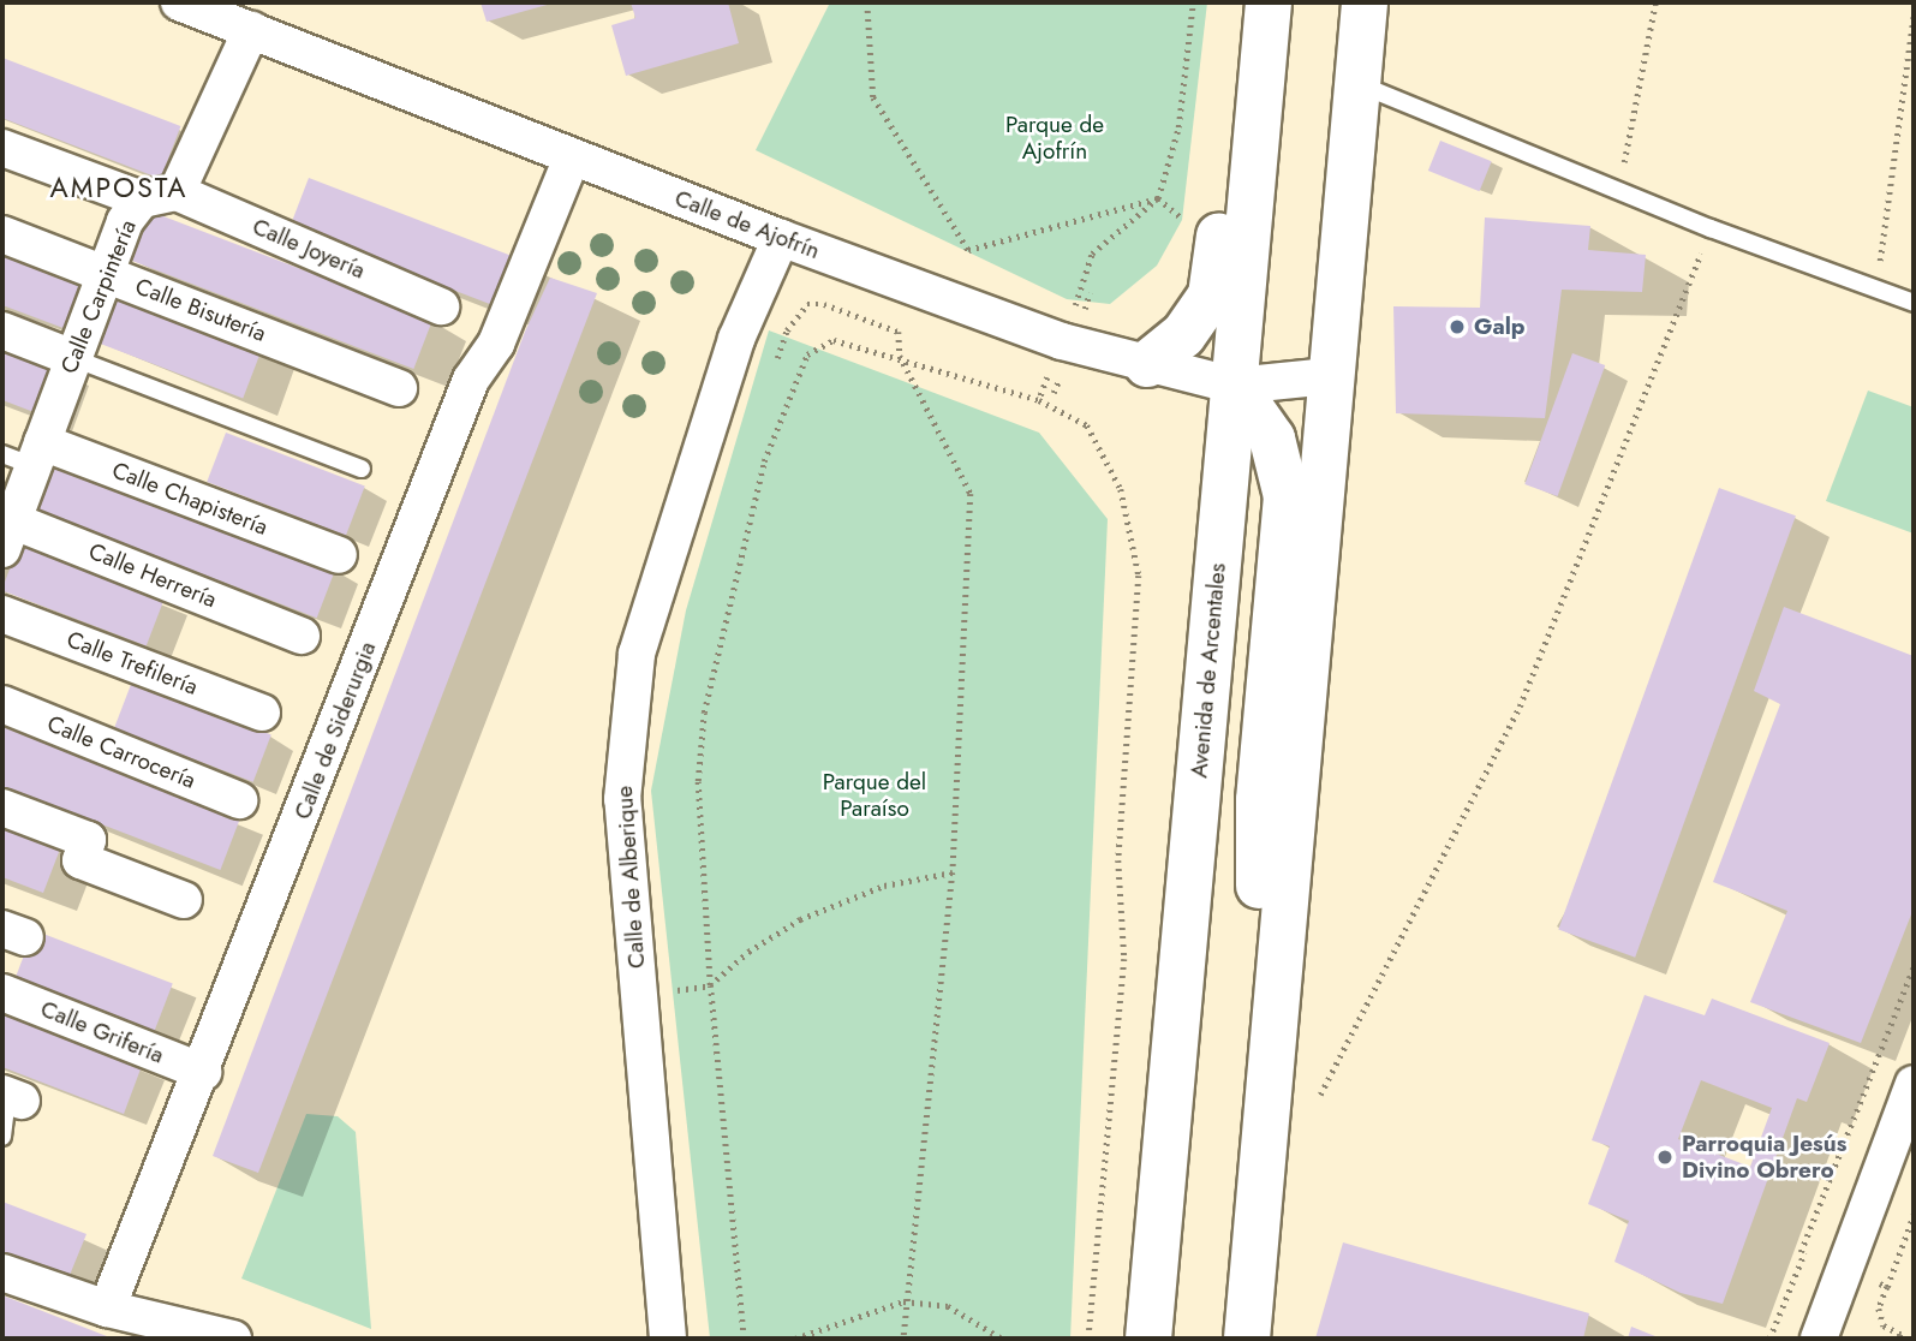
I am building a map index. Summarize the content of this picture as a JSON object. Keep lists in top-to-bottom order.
{
  "streets": {
    "main road": ["Avenida de Arcentales"],
    "street": [
      "Calle de Ajofrín",
      "Calle Joyería",
      "Calle Carpintería",
      "Calle Bisutería",
      "Calle Chapistería",
      "Calle Herrería",
      "Calle Trefilería",
      "Calle de Siderurgia",
      "Calle Carrocería",
      "Calle de Alberique",
      "Calle Grifería"
    ]
  },
  "crossings": [
    ["Calle de Ajofrín", "Avenida de Arcentales"],
    ["Calle de Ajofrín", "Calle de Siderurgia"],
    ["Calle de Ajofrín", "Calle de Alberique"],
    ["Calle Joyería", "Calle Carpintería"],
    ["Calle Carpintería", "Calle Bisutería"],
    ["Calle Carpintería", "Calle Chapistería"],
    ["Calle Carpintería", "Calle Herrería"],
    ["Calle de Siderurgia", "Calle Grifería"]
  ],
  "districts": ["AMPOSTA"],
  "parks": ["Parque de Ajofrín", "Parque del Paraíso"],
  "places": ["Galp", "Parroquia Jesús Divino Obrero"]
}
